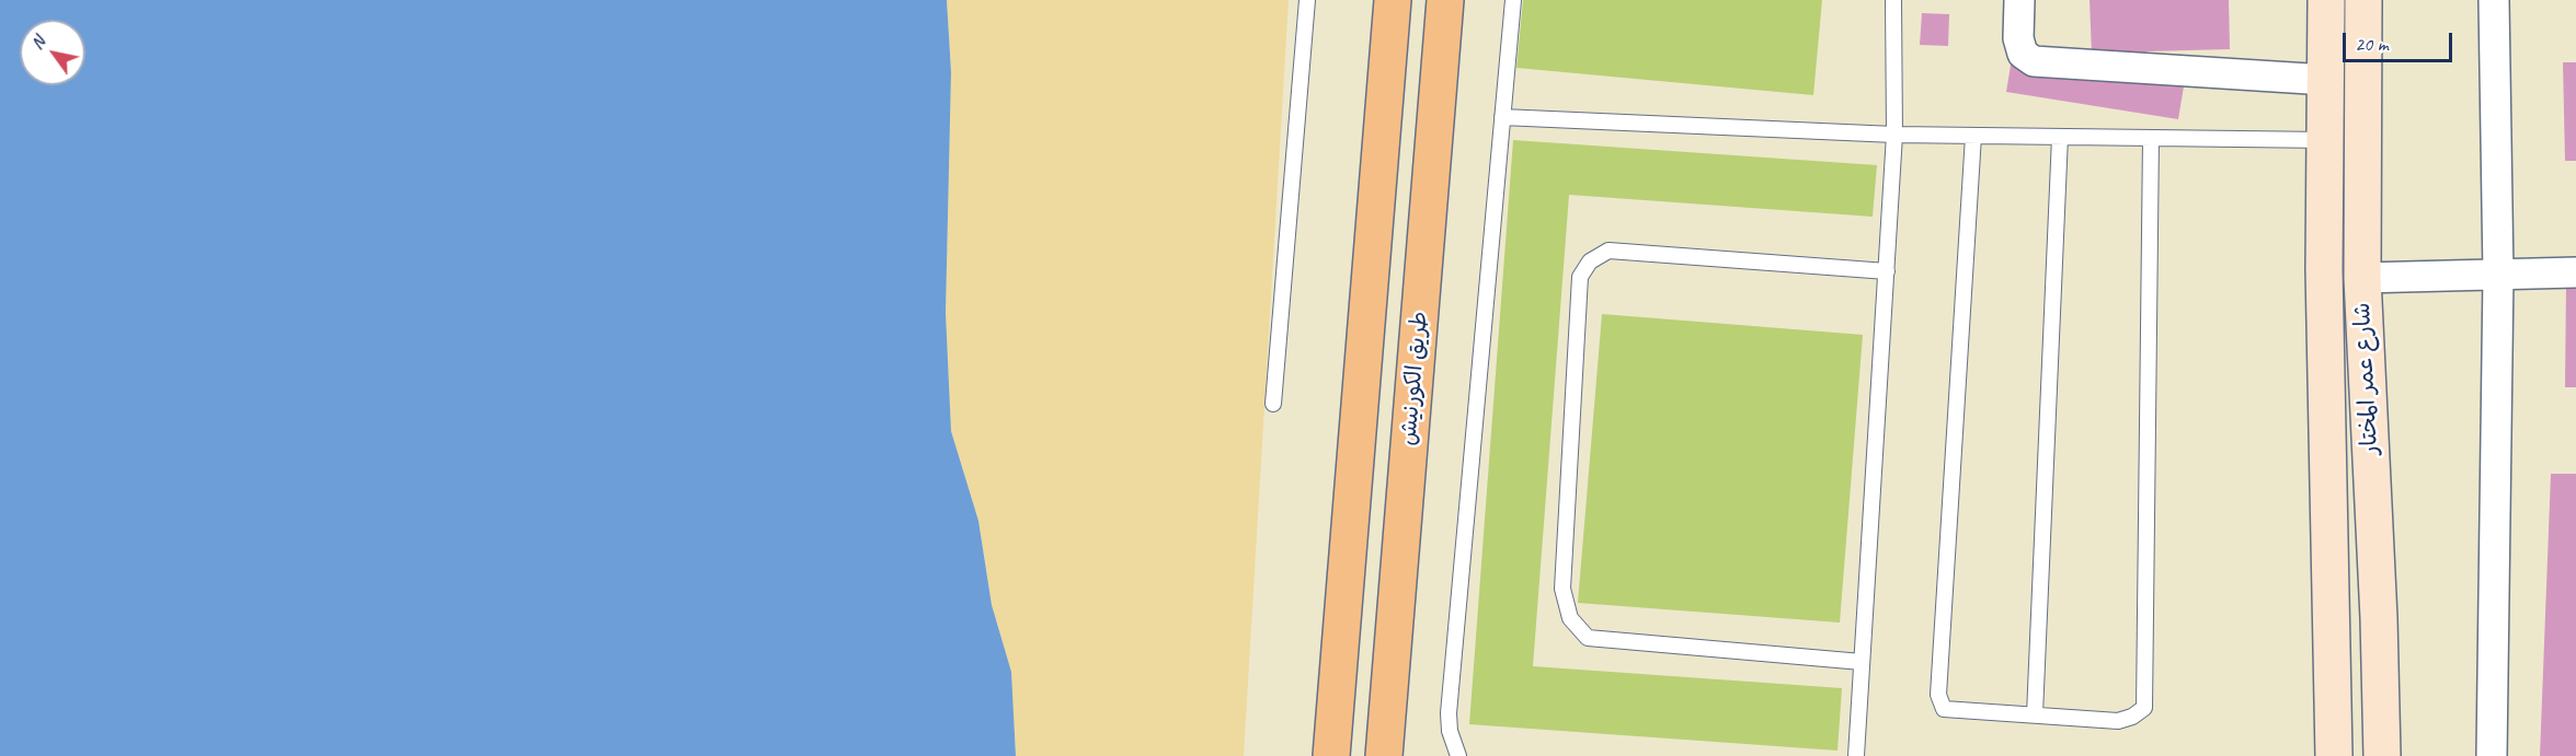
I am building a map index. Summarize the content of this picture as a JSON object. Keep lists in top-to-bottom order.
{
  "streets": {
    "highway": ["طريق الكورنيش"],
    "main road": ["شارع عمر المختار"]
  },
  "scale_bar": "20 m",
  "north": "top left"
}
